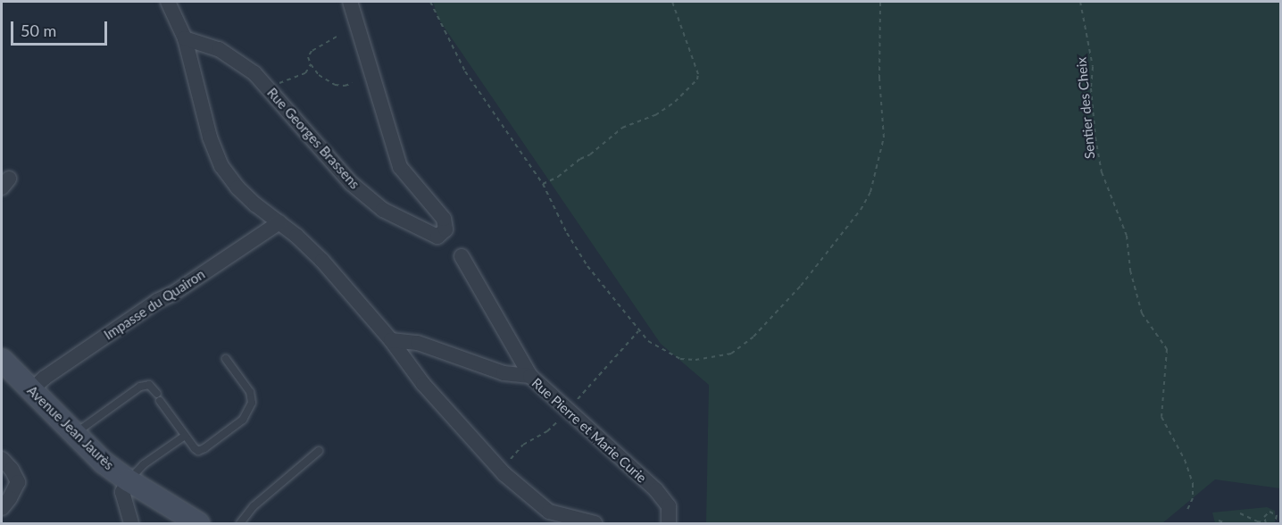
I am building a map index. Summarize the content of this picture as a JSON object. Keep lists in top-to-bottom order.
{
  "streets": {
    "main road": ["Avenue Jean Jaurès"],
    "street": ["Rue Georges Brassens", "Impasse du Quairon", "Rue Pierre et Marie Curie"],
    "path": ["Sentier des Cheix"]
  },
  "crossings": [
    ["Impasse du Quairon", "Avenue Jean Jaurès"]
  ],
  "scale_bar": "50 m"
}
